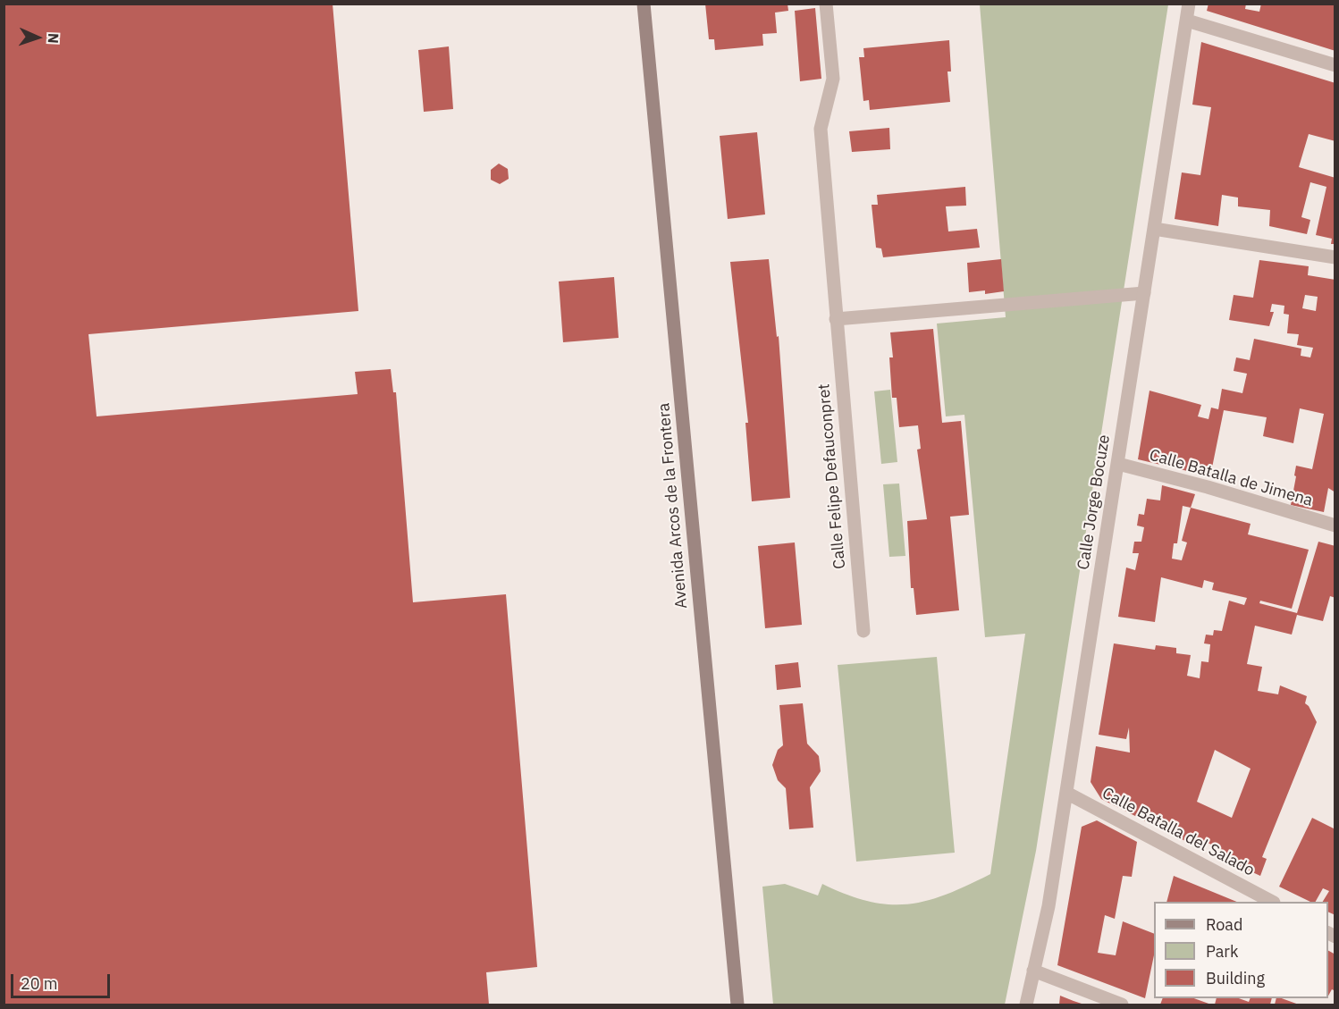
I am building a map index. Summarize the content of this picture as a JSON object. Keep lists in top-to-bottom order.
{
  "streets": {
    "main road": ["Avenida Arcos de la Frontera"],
    "street": [
      "Calle Felipe Defauconpret",
      "Calle Batalla de Jimena",
      "Calle Jorge Bocuze",
      "Calle Batalla del Salado"
    ]
  },
  "crossings": [
    ["Calle Batalla de Jimena", "Calle Jorge Bocuze"],
    ["Calle Jorge Bocuze", "Calle Batalla del Salado"]
  ],
  "legend": ["Road", "Park", "Building"],
  "scale_bar": "20 m",
  "north": "right"
}
